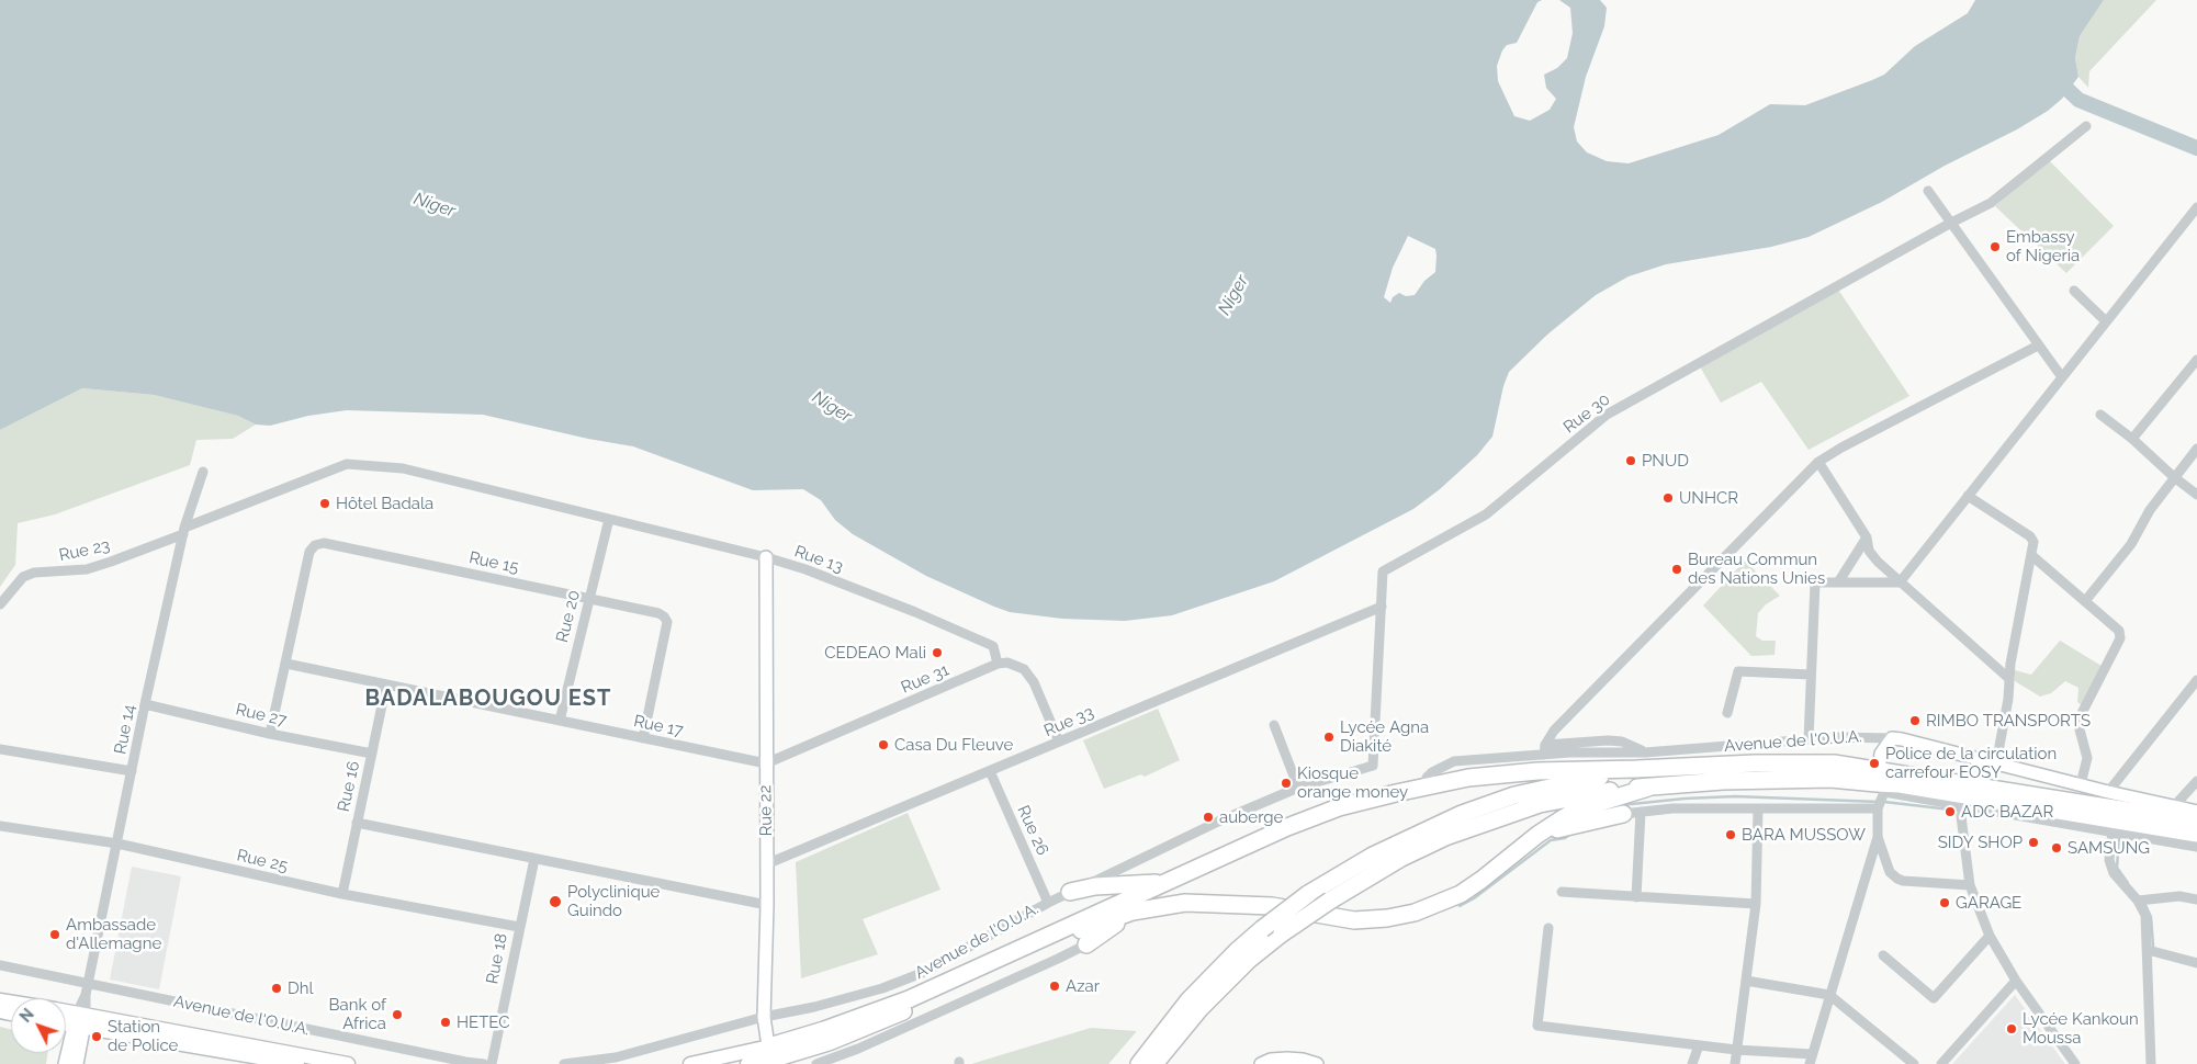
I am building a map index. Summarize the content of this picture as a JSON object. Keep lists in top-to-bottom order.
{
  "streets": {
    "highway": ["Avenue de l'O.U.A."],
    "street": [
      "Rue 30",
      "Rue 23",
      "Rue 13",
      "Rue 15",
      "Rue 20",
      "Rue 31",
      "Rue 27",
      "Rue 33",
      "Rue 17",
      "Rue 14",
      "Rue 16",
      "Rue 22",
      "Rue 26",
      "Rue 25",
      "Rue 18"
    ]
  },
  "crossings": [
    ["Rue 30", "Rue 33"],
    ["Rue 30", "Avenue de l'O.U.A."],
    ["Rue 23", "Rue 13"],
    ["Rue 23", "Rue 20"],
    ["Rue 23", "Rue 14"],
    ["Rue 13", "Rue 20"],
    ["Rue 13", "Rue 31"],
    ["Rue 13", "Rue 22"],
    ["Rue 15", "Rue 20"],
    ["Rue 15", "Rue 17"],
    ["Rue 20", "Rue 17"],
    ["Rue 31", "Rue 17"],
    ["Rue 31", "Rue 22"],
    ["Rue 27", "Rue 14"],
    ["Rue 27", "Rue 16"],
    ["Rue 33", "Rue 22"],
    ["Rue 33", "Rue 26"],
    ["Rue 17", "Rue 16"],
    ["Rue 17", "Rue 22"],
    ["Rue 14", "Avenue de l'O.U.A."],
    ["Rue 14", "Rue 25"],
    ["Avenue de l'O.U.A.", "Rue 22"],
    ["Avenue de l'O.U.A.", "Rue 26"],
    ["Rue 16", "Rue 25"],
    ["Rue 25", "Rue 18"]
  ],
  "districts": ["BADALABOUGOU EST"],
  "water": ["Niger"],
  "places": [
    "Embassy of Nigeria",
    "PNUD",
    "UNHCR",
    "Hôtel Badala",
    "Bureau Commun des Nations Unies",
    "CEDEAO Mali",
    "RIMBO TRANSPORTS",
    "Lycée Agna Diakité",
    "Casa Du Fleuve",
    "Police de la circulation carrefour EOSY",
    "Kiosque orange money",
    "ADC BAZAR",
    "auberge",
    "BARA MUSSOW",
    "SIDY SHOP",
    "SAMSUNG",
    "Polyclinique Guindo",
    "GARAGE",
    "Ambassade d'Allemagne",
    "Azar",
    "Dhl",
    "Bank of Africa",
    "HETEC",
    "Lycée Kankoun Moussa",
    "Station de Police"
  ],
  "north": "top left"
}
